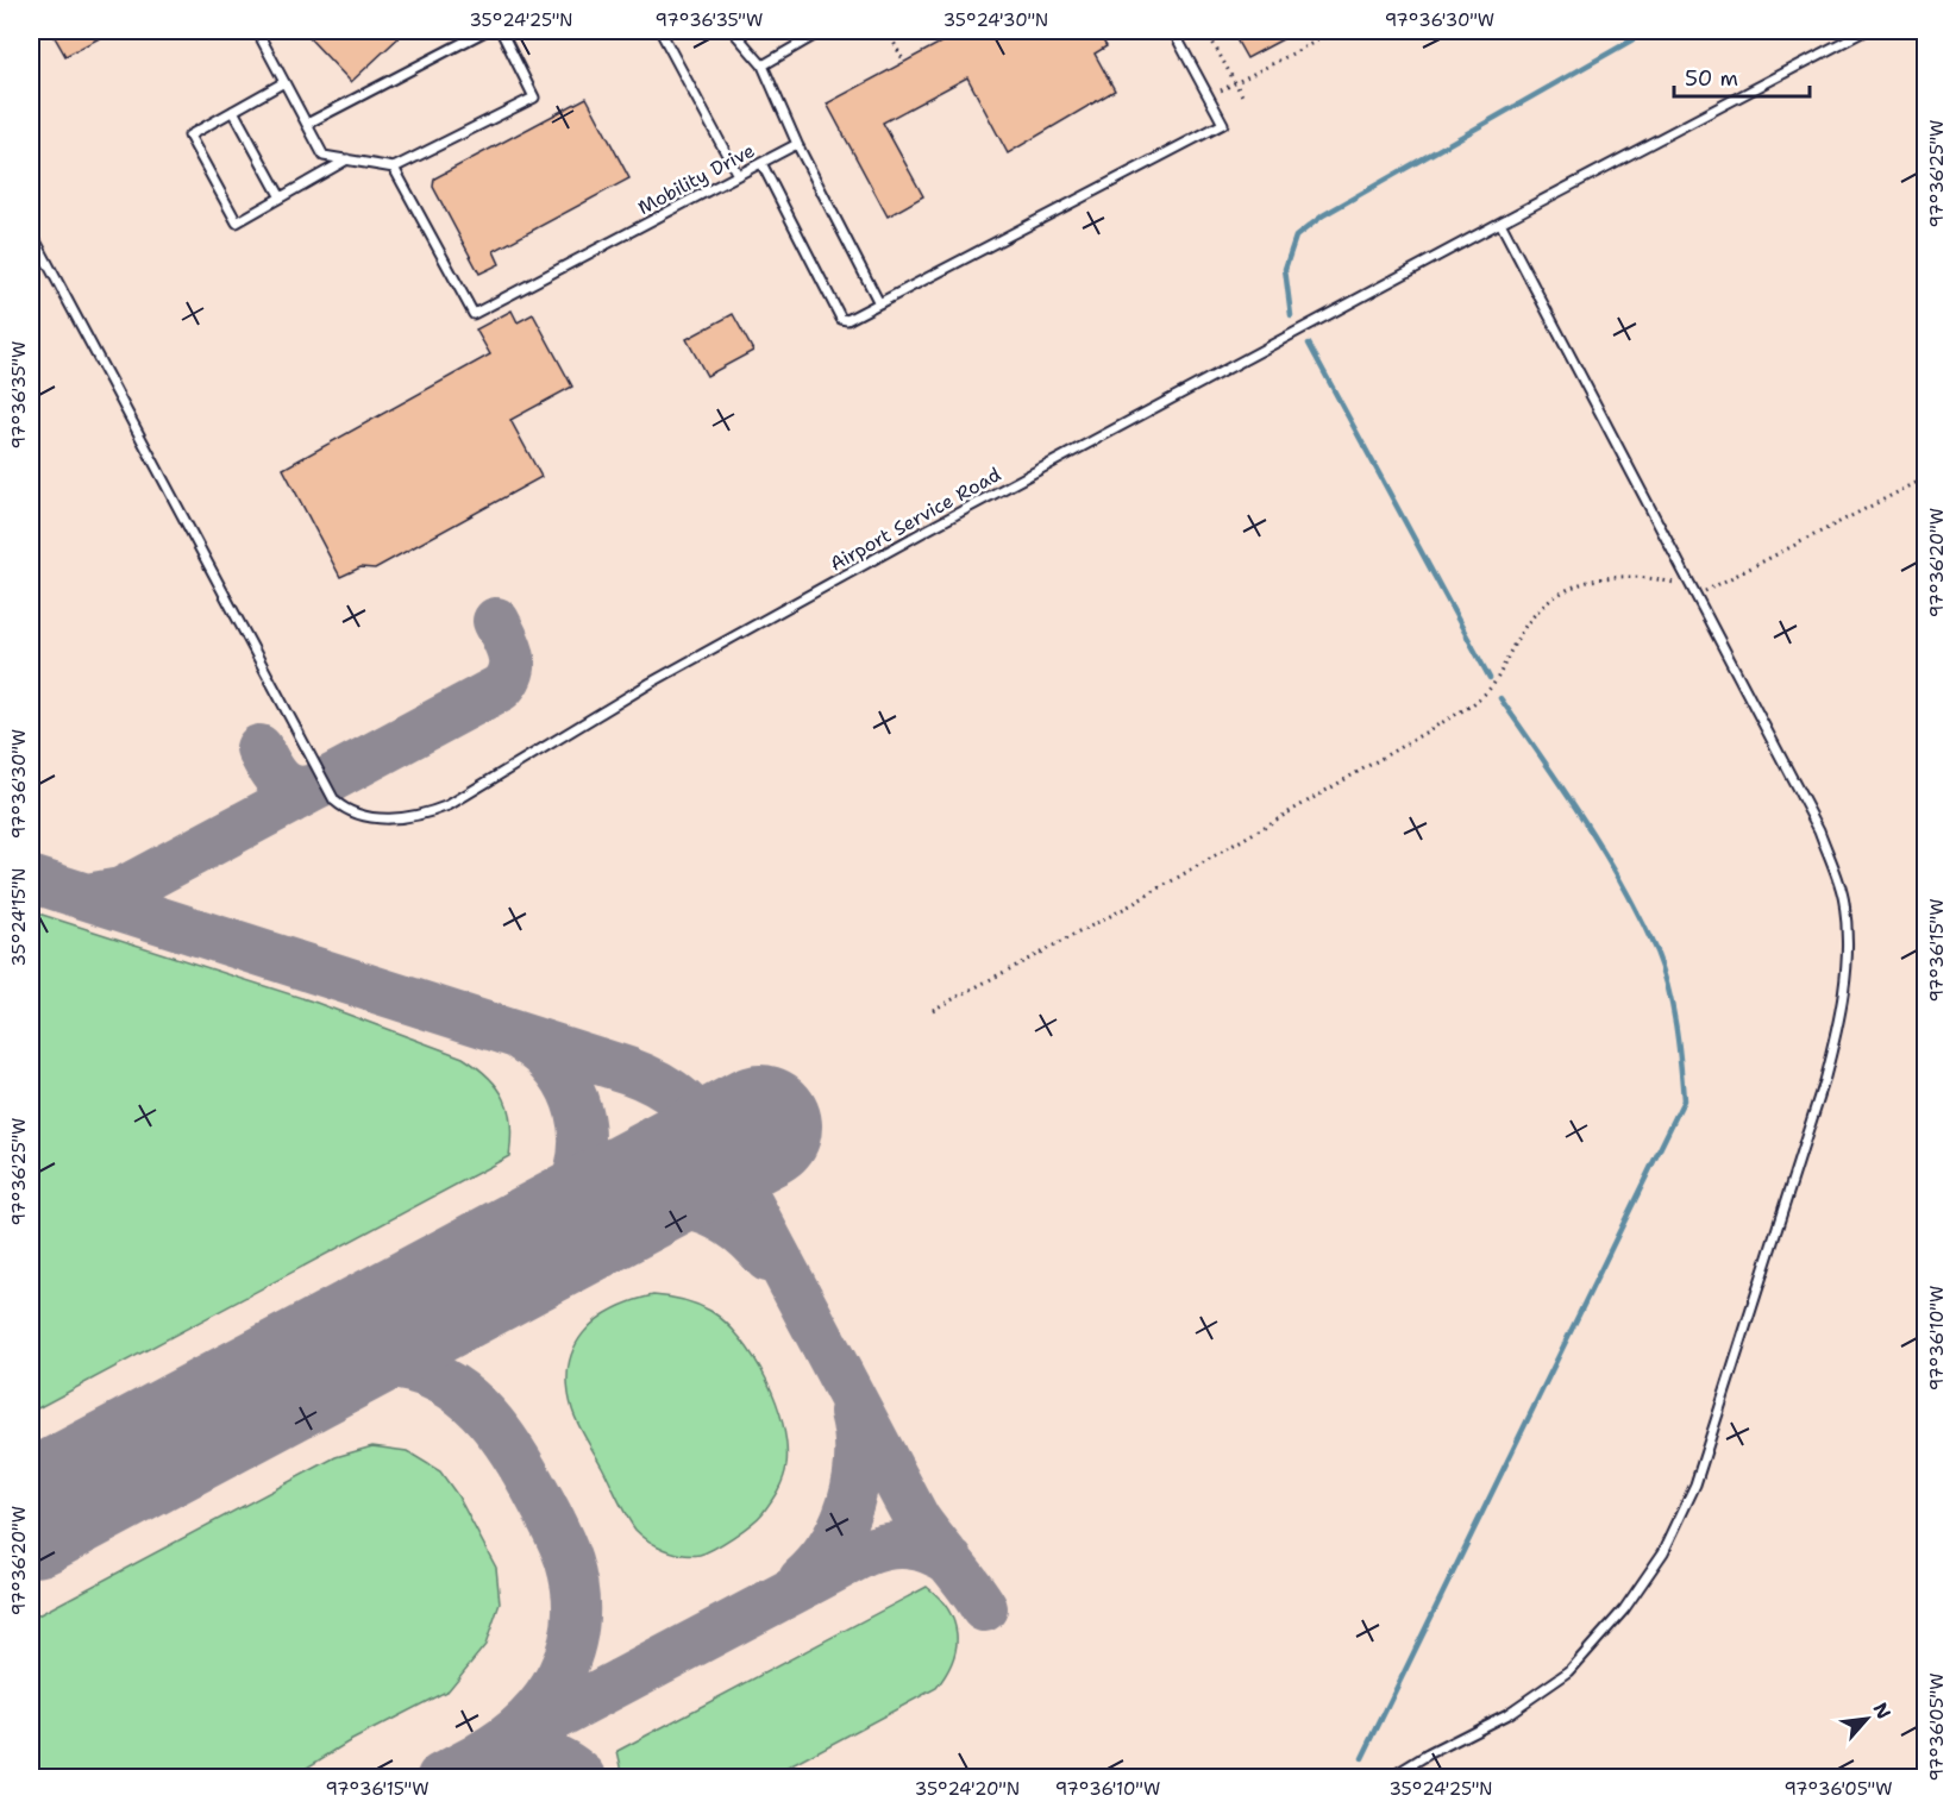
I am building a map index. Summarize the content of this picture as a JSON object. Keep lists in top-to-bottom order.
{
  "streets": {
    "lane": ["Mobility Drive", "Airport Service Road"]
  },
  "scale_bar": "50 m",
  "north": "top right",
  "coordinates": [
    "35°24'25\"N",
    "97°36'35\"W",
    "35°24'30\"N",
    "97°36'30\"W",
    "97°36'25\"W",
    "97°36'20\"W",
    "35°24'15\"N",
    "97°36'15\"W",
    "97°36'10\"W",
    "97°36'05\"W",
    "35°24'20\"N"
  ]
}
